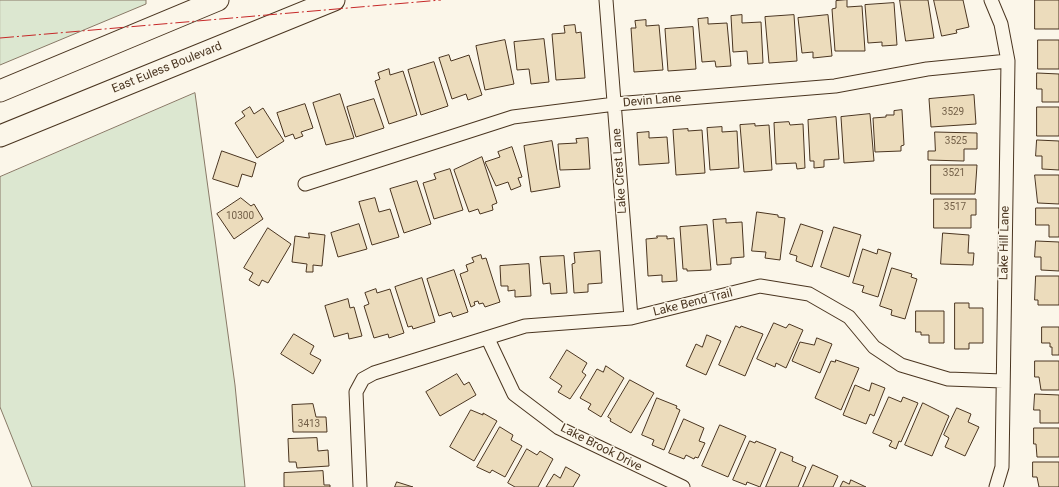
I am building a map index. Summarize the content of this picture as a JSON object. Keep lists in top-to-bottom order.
{
  "streets": {
    "main road": ["East Euless Boulevard"],
    "street": [
      "Devin Lane",
      "Lake Crest Lane",
      "Lake Hill Lane",
      "Lake Bend Trail",
      "Lake Brook Drive"
    ]
  },
  "crossings": [
    ["Devin Lane", "Lake Crest Lane"],
    ["Devin Lane", "Lake Hill Lane"],
    ["Lake Crest Lane", "Lake Bend Trail"],
    ["Lake Hill Lane", "Lake Bend Trail"],
    ["Lake Bend Trail", "Lake Brook Drive"]
  ],
  "house_numbers": [
    "3529",
    "3525",
    "3521",
    "3517",
    "10300",
    "3413"
  ]
}
